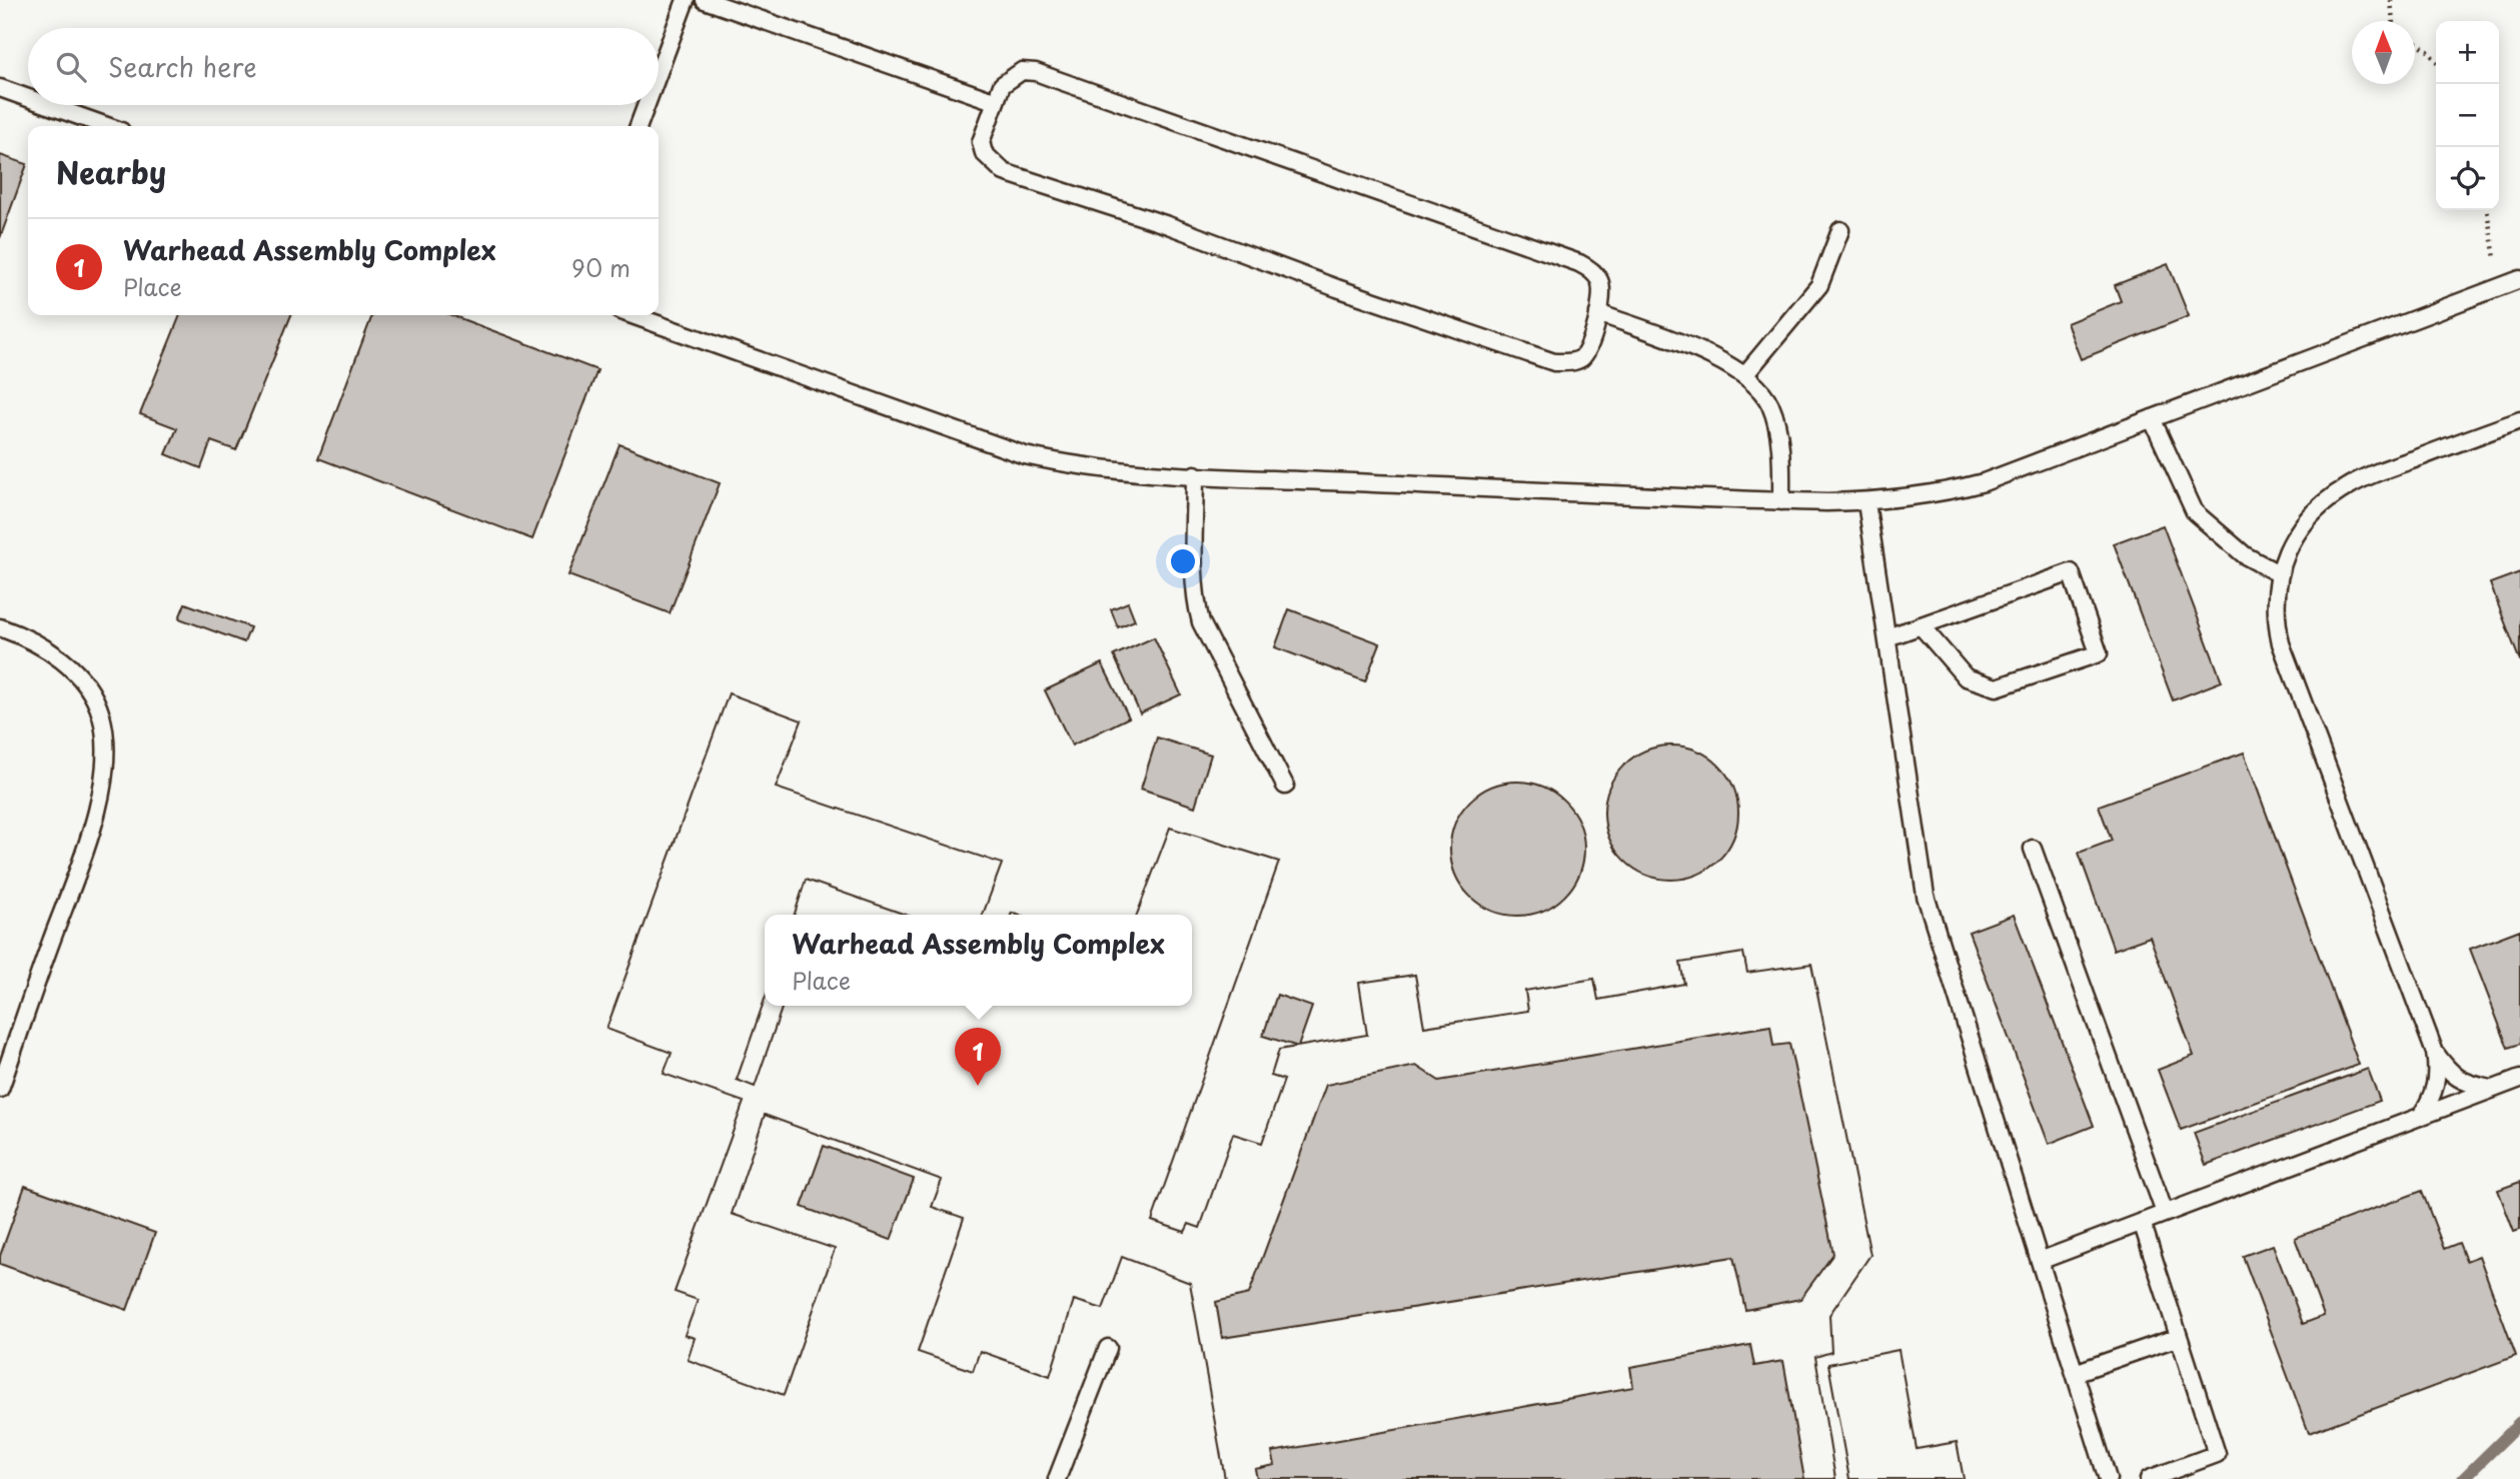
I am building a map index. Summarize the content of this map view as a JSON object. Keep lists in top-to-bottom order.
{
  "north": "top",
  "page": {
    "map_buttons": ["+", "−"],
    "search": "Search here",
    "heading": "Nearby",
    "list": [
      {
        "mark": "1",
        "name": "Warhead Assembly Complex",
        "note": "Place",
        "value": "90 m"
      }
    ],
    "popup": ["Warhead Assembly Complex", "Place"],
    "pins": "1"
  }
}
